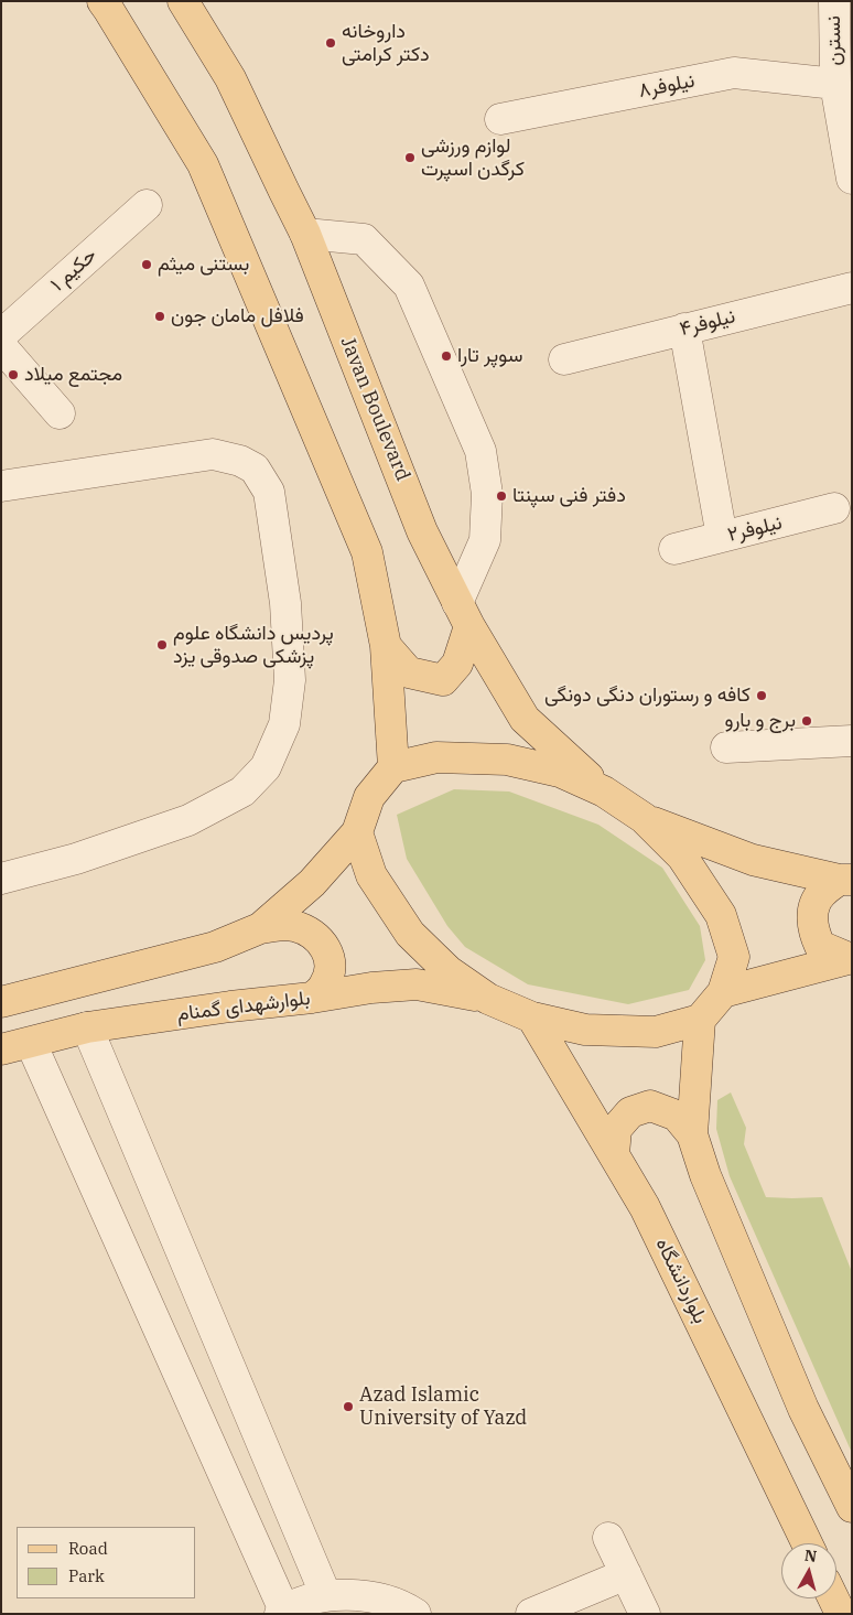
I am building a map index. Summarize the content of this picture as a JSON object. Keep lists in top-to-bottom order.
{
  "streets": {
    "main road": ["Javan Boulevard", "بلوارشهدای گمنام", "بلواردانشگاه"],
    "street": [
      "نسترن",
      "نیلوفر۸",
      "حکیم ۱",
      "نیلوفر۴",
      "نیلوفر۲"
    ]
  },
  "crossings": [
    ["نسترن", "نیلوفر۸"]
  ],
  "places": [
    "داروخانه دکتر کرامتی",
    "لوازم ورزشی کرگدن اسپرت",
    "بستنی میثم",
    "فلافل مامان جون",
    "سوپر تارا",
    "مجتمع میلاد",
    "دفتر فنی سپنتا",
    "پردیس دانشگاه علوم پزشکی صدوقی یزد",
    "کافه و رستوران دنگی دونگی",
    "برج و بارو",
    "Azad Islamic University of Yazd"
  ],
  "legend": ["Road", "Park"],
  "north": "top"
}
